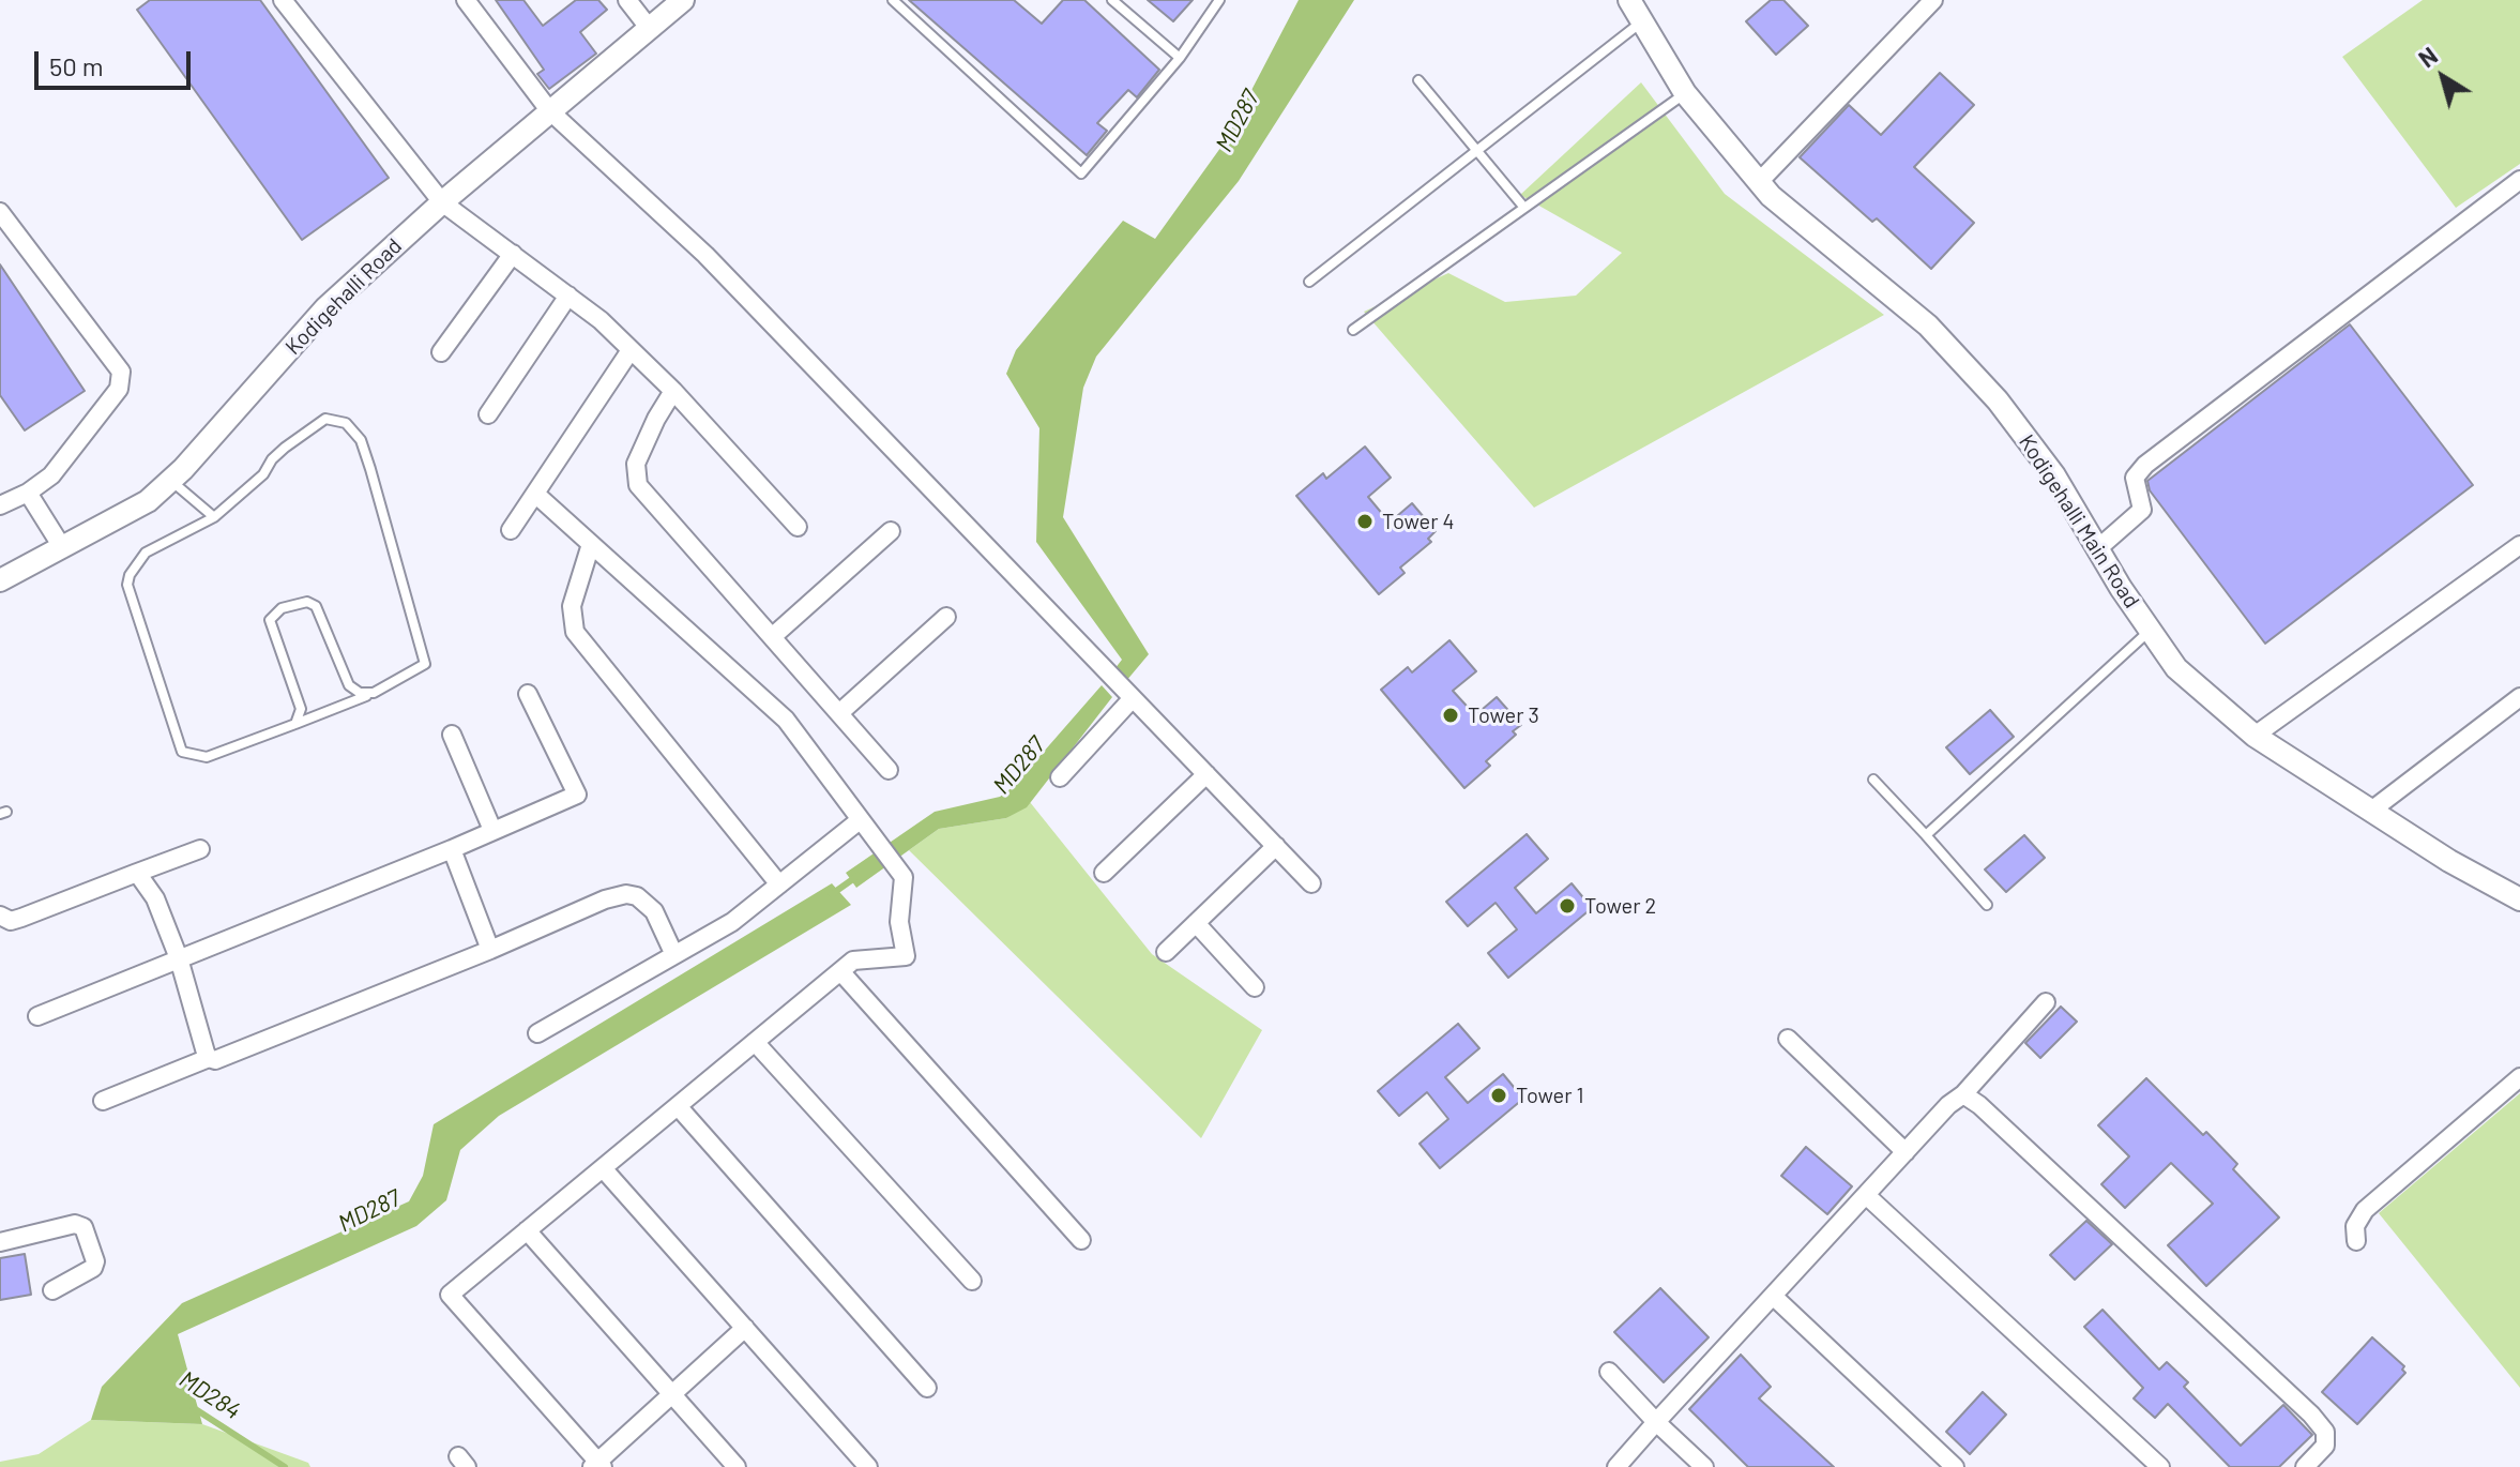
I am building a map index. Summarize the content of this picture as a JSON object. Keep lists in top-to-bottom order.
{
  "streets": {
    "street": ["Kodigehalli Road", "Kodigehalli Main Road"]
  },
  "water": ["MD287", "MD284"],
  "places": [
    "Tower 4",
    "Tower 3",
    "Tower 2",
    "Tower 1"
  ],
  "scale_bar": "50 m",
  "north": "top left"
}
